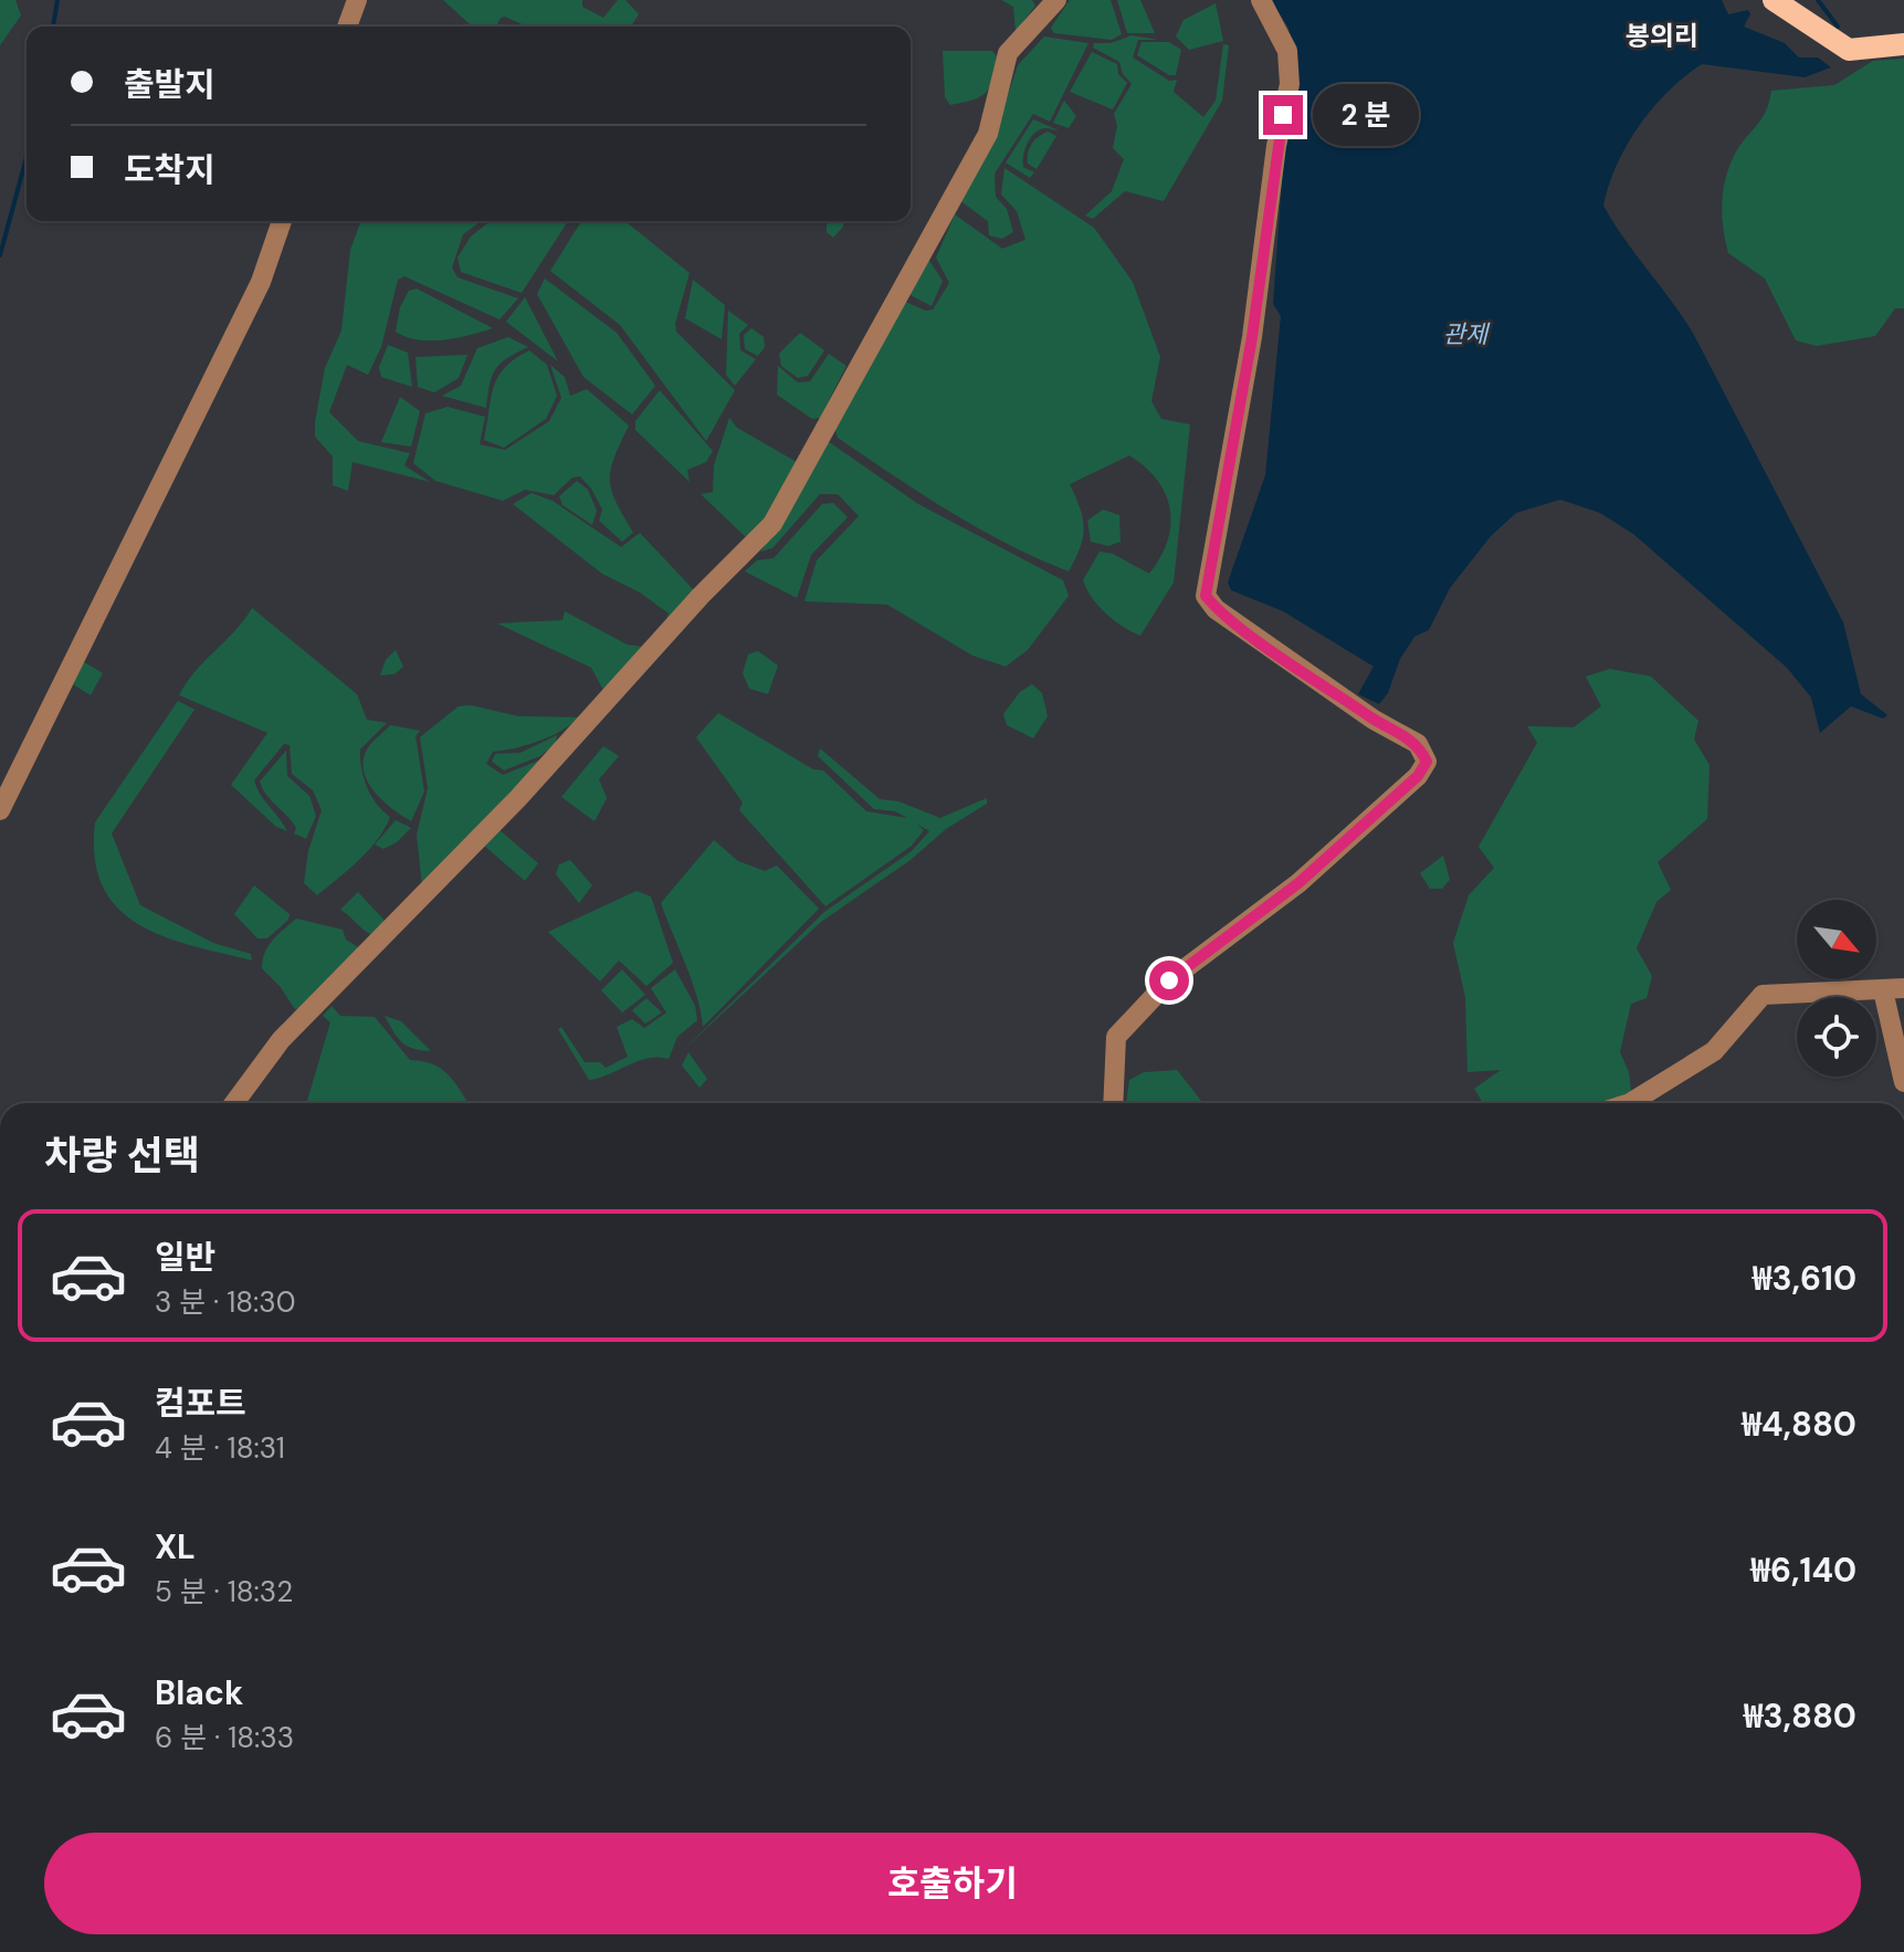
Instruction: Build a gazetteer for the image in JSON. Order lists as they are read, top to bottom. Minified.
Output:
{"districts":["봉의리"],"water":["관제"],"north":"bottom right","page":{"banner":["출발지","도착지"],"bubble":"2 분","heading":"차량 선택","list":[{"name":"일반","note":"3 분 · 18:30","value":"₩3,610"},{"name":"컴포트","note":"4 분 · 18:31","value":"₩4,880"},{"name":"XL","note":"5 분 · 18:32","value":"₩6,140"},{"name":"Black","note":"6 분 · 18:33","value":"₩3,880"}],"buttons":"호출하기"}}
